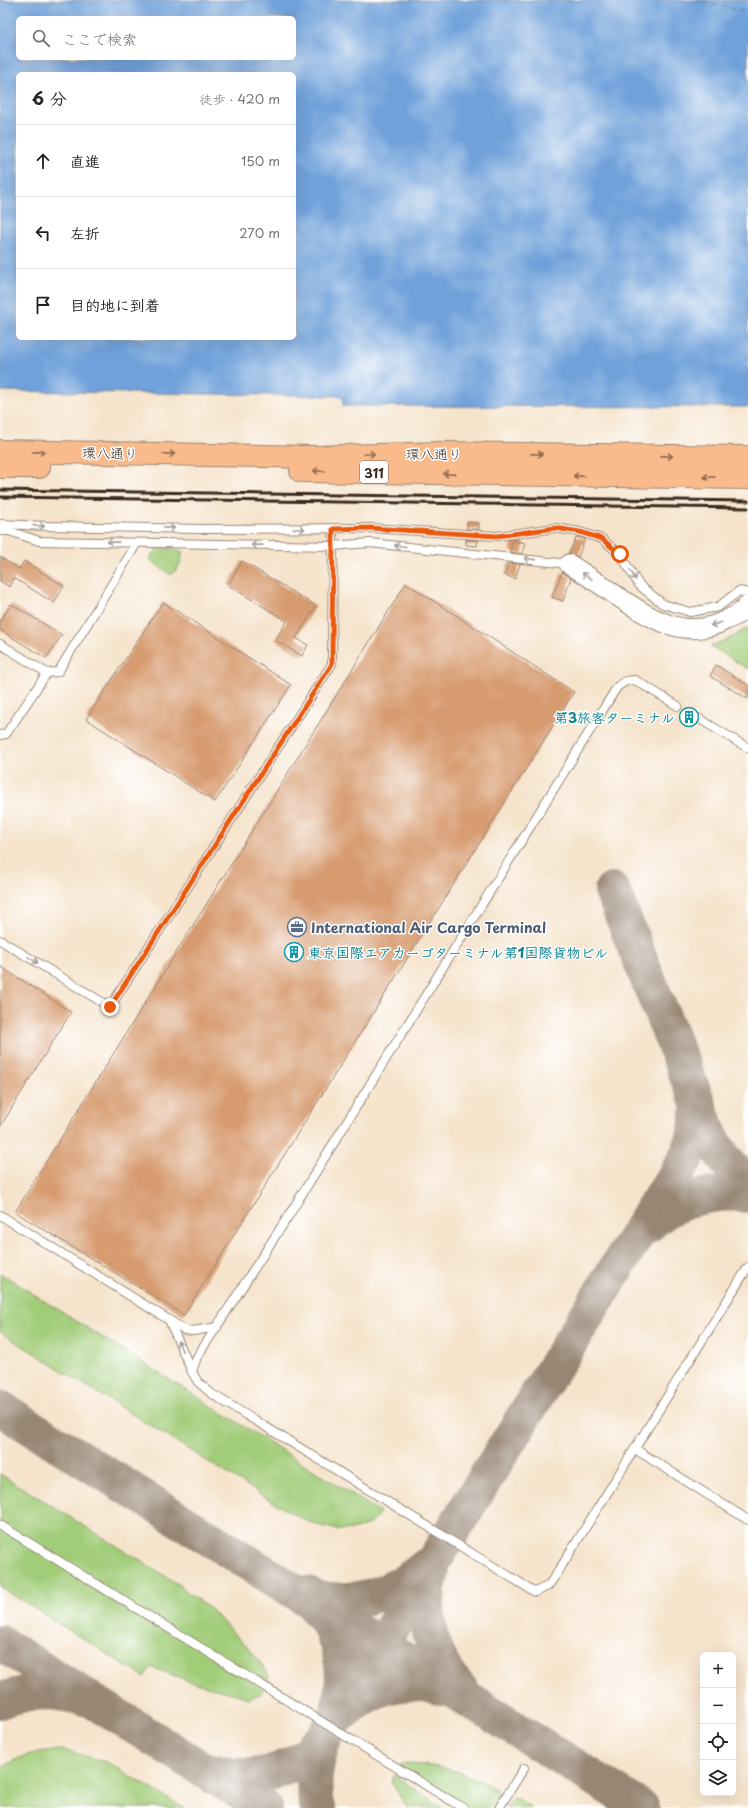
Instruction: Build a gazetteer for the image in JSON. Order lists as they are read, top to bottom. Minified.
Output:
{"streets":{"main road":["環八通り","311"]},"places":{"building":["第3旅客ターミナル","東京国際エアカーゴターミナル第1国際貨物ビル"],"office":["International Air Cargo Terminal"]},"page":{"search":"ここで検索","heading":["6 分","徒歩 · 420 m"],"list":[["直進","150 m"],["左折","270 m"],"目的地に到着"],"map_buttons":["+","−"]}}
